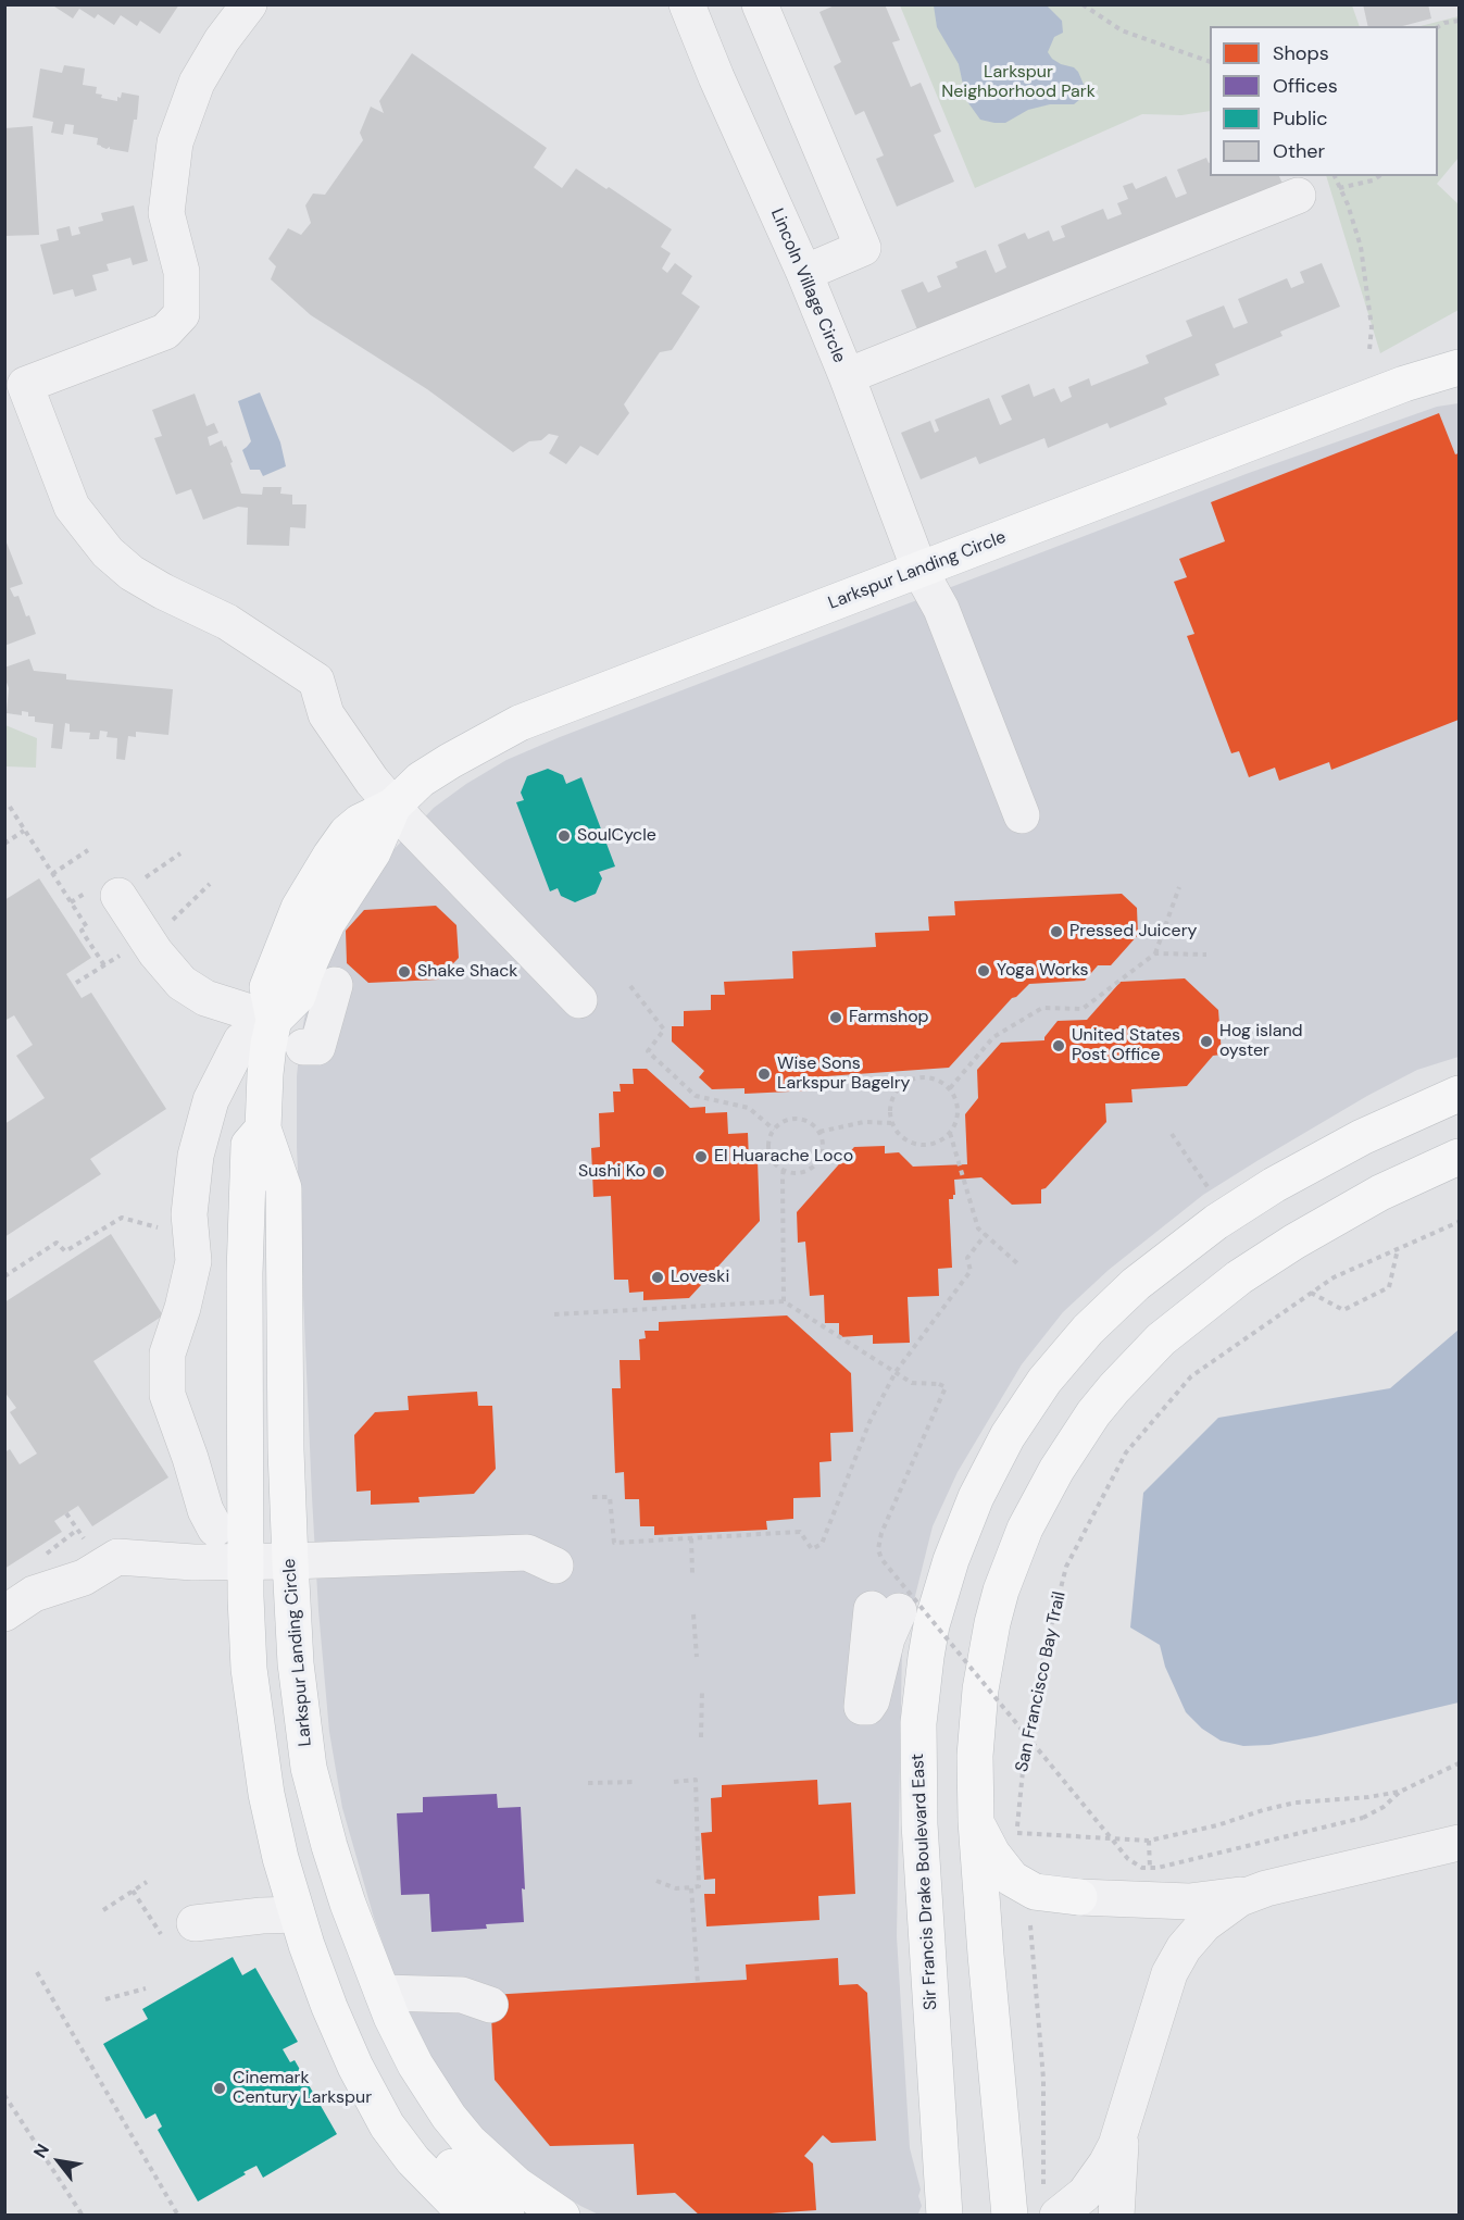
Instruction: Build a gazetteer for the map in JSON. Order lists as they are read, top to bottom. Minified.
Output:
{"streets":{"main road":["Larkspur Landing Circle","Sir Francis Drake Boulevard East"],"street":["Lincoln Village Circle"],"path":["San Francisco Bay Trail"]},"crossings":[["Lincoln Village Circle","Larkspur Landing Circle"]],"parks":["Larkspur Neighborhood Park"],"places":["SoulCycle","Pressed Juicery","Yoga Works","Shake Shack","Farmshop","Hog island oyster","United States Post Office","Wise Sons Larkspur Bagelry","El Huarache Loco","Sushi Ko","Loveski","Cinemark Century Larkspur"],"legend":["Shops","Offices","Public","Other"],"north":"top left"}
